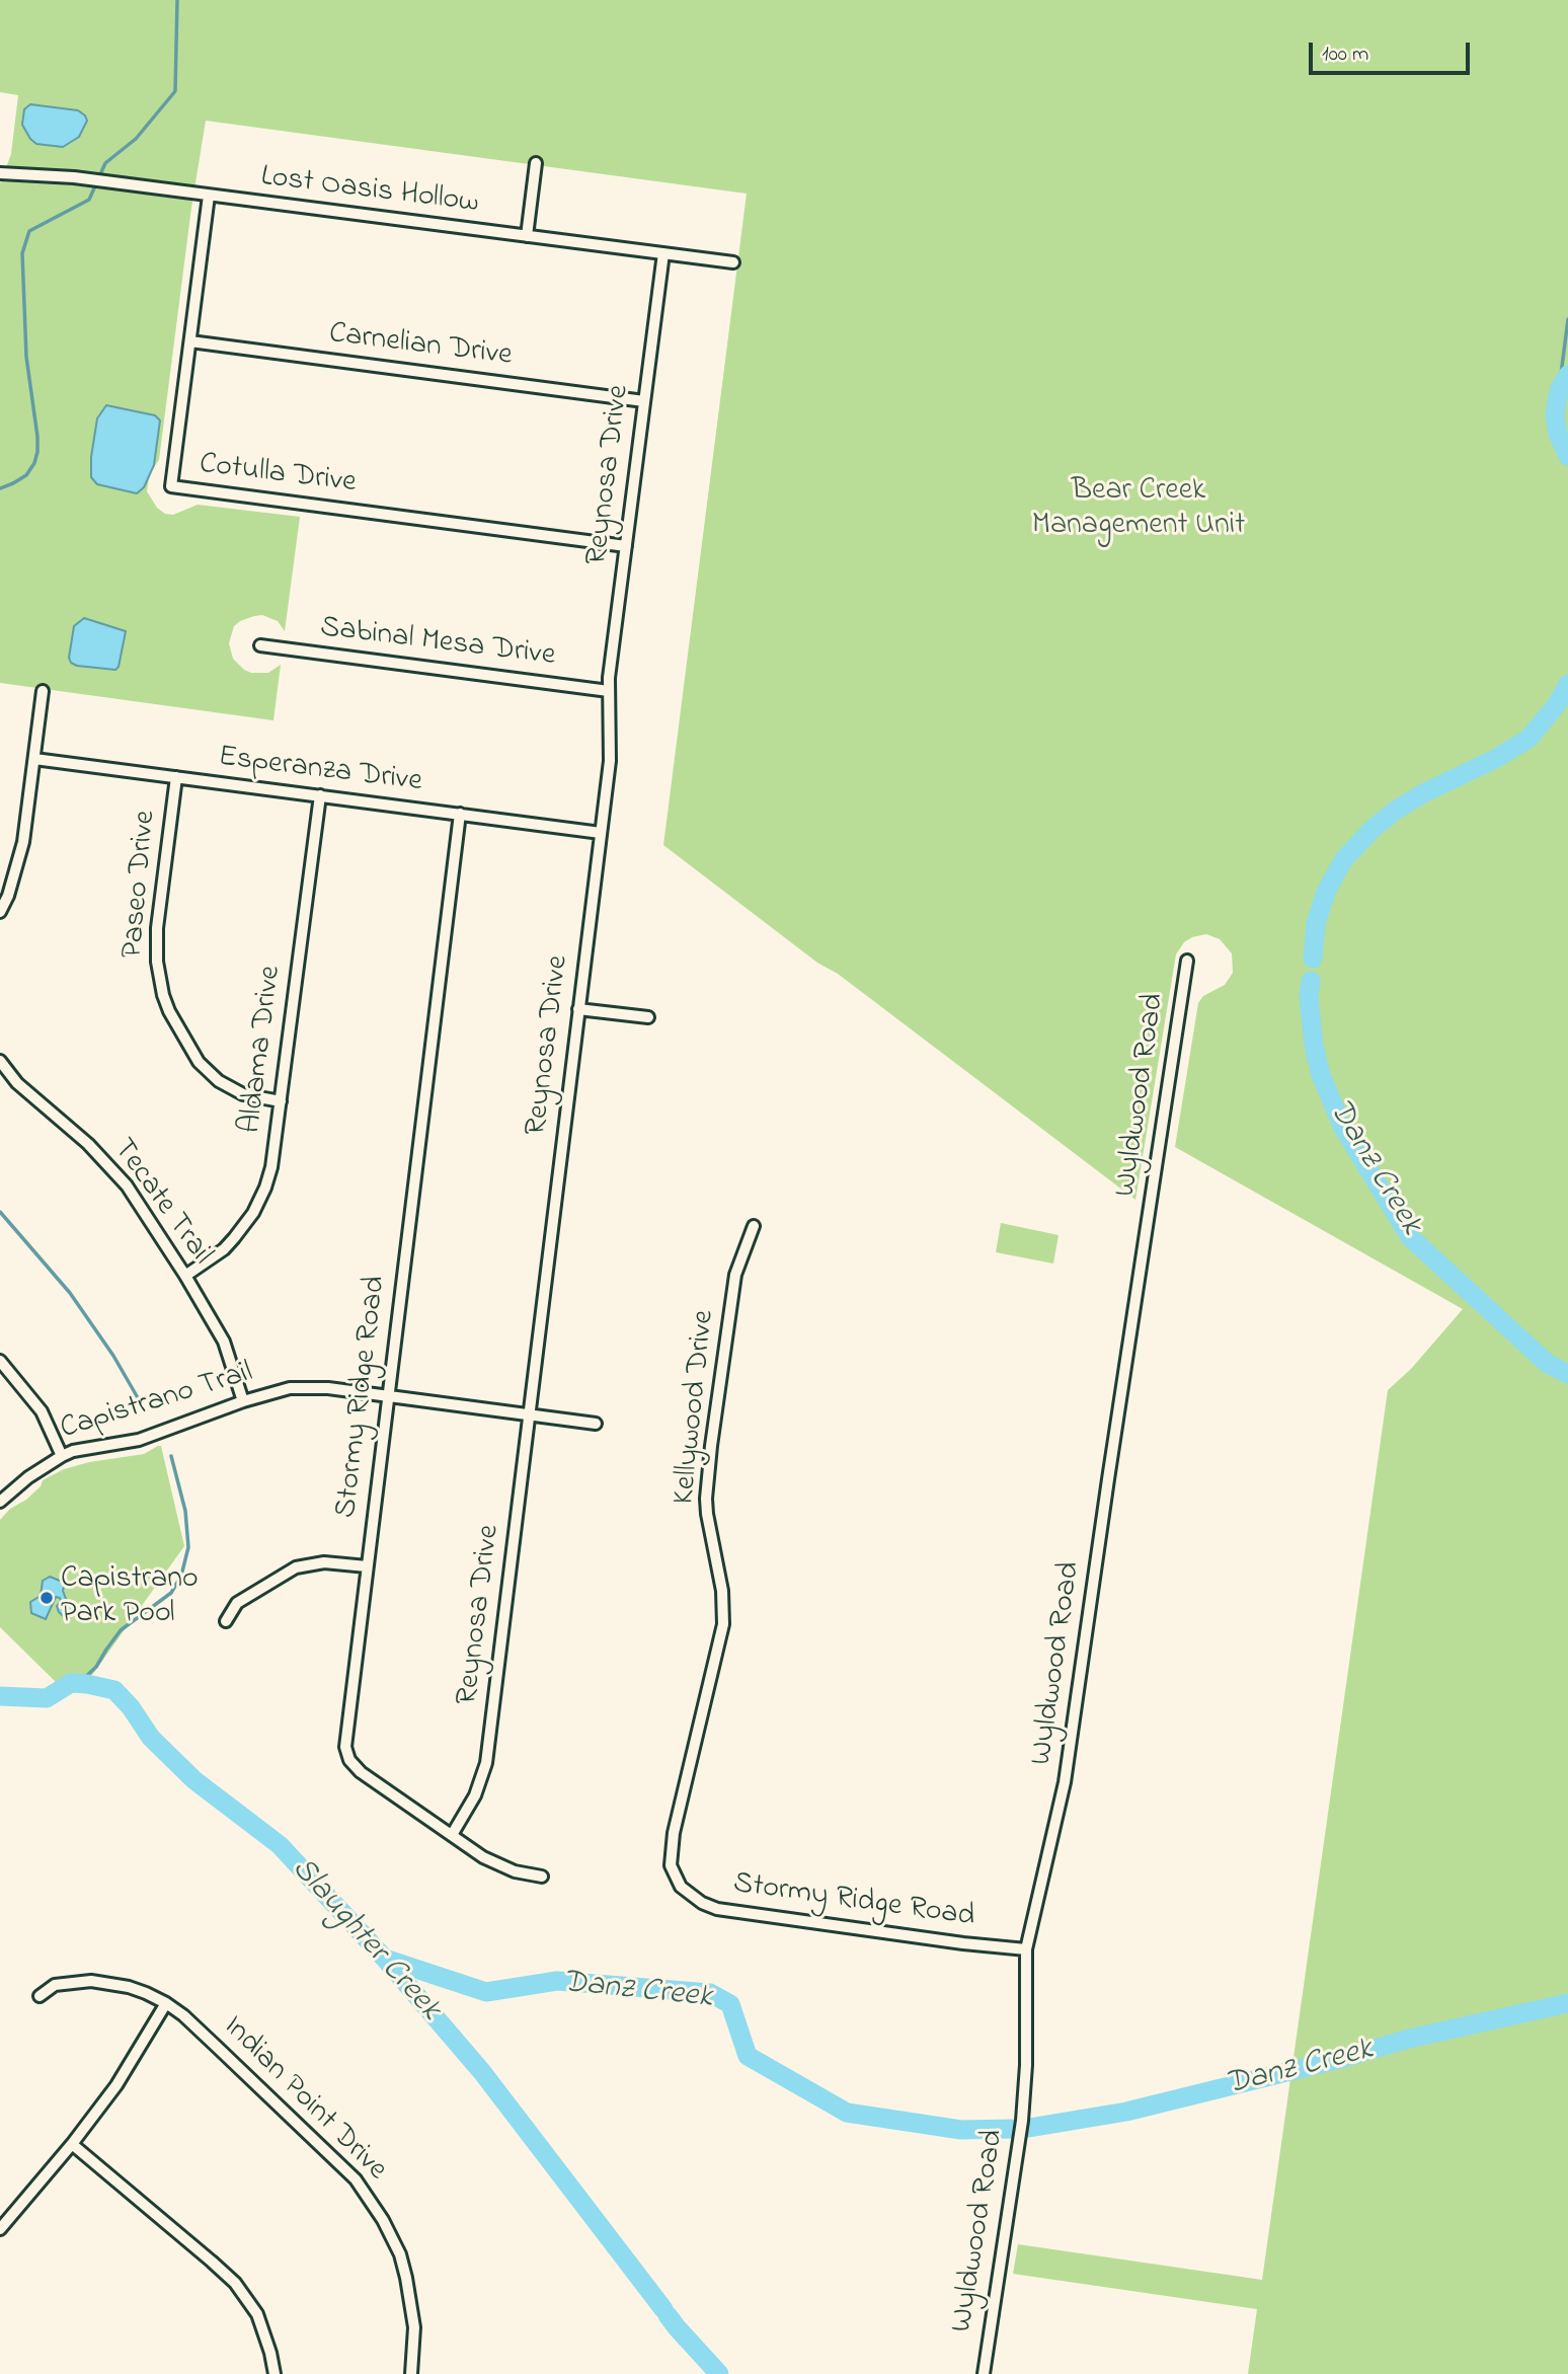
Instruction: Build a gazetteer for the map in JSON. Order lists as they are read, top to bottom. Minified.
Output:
{"streets":{"street":["Lost Oasis Hollow","Carnelian Drive","Cotulla Drive","Reynosa Drive","Sabinal Mesa Drive","Esperanza Drive","Paseo Drive","Aldama Drive","Wyldwood Road","Tecate Trail","Stormy Ridge Road","Capistrano Trail","Kellywood Drive","Indian Point Drive"]},"crossings":[["Lost Oasis Hollow","Cotulla Drive"],["Lost Oasis Hollow","Reynosa Drive"],["Carnelian Drive","Cotulla Drive"],["Carnelian Drive","Reynosa Drive"],["Cotulla Drive","Reynosa Drive"],["Reynosa Drive","Sabinal Mesa Drive"],["Reynosa Drive","Esperanza Drive"],["Reynosa Drive","Stormy Ridge Road"],["Reynosa Drive","Capistrano Trail"],["Esperanza Drive","Paseo Drive"],["Esperanza Drive","Aldama Drive"],["Esperanza Drive","Stormy Ridge Road"],["Paseo Drive","Aldama Drive"],["Aldama Drive","Tecate Trail"],["Wyldwood Road","Stormy Ridge Road"],["Tecate Trail","Capistrano Trail"],["Stormy Ridge Road","Capistrano Trail"],["Stormy Ridge Road","Kellywood Drive"]],"water":["Danz Creek","Slaughter Creek"],"parks":["Bear Creek Management Unit"],"places":["Capistrano Park Pool"],"scale_bar":"100 m"}
